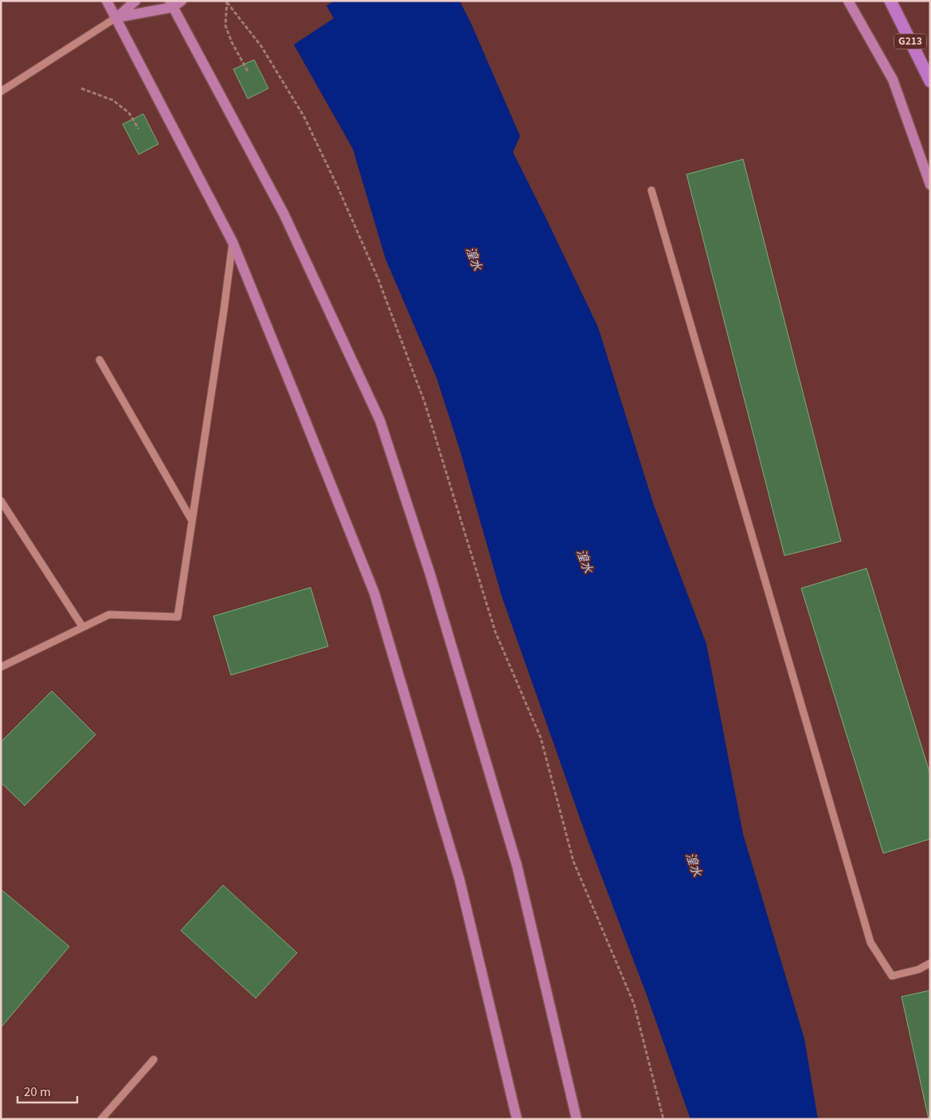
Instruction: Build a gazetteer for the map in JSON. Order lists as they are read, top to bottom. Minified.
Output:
{"streets":{"highway":["G213"]},"water":["湟水"],"scale_bar":"20 m"}
